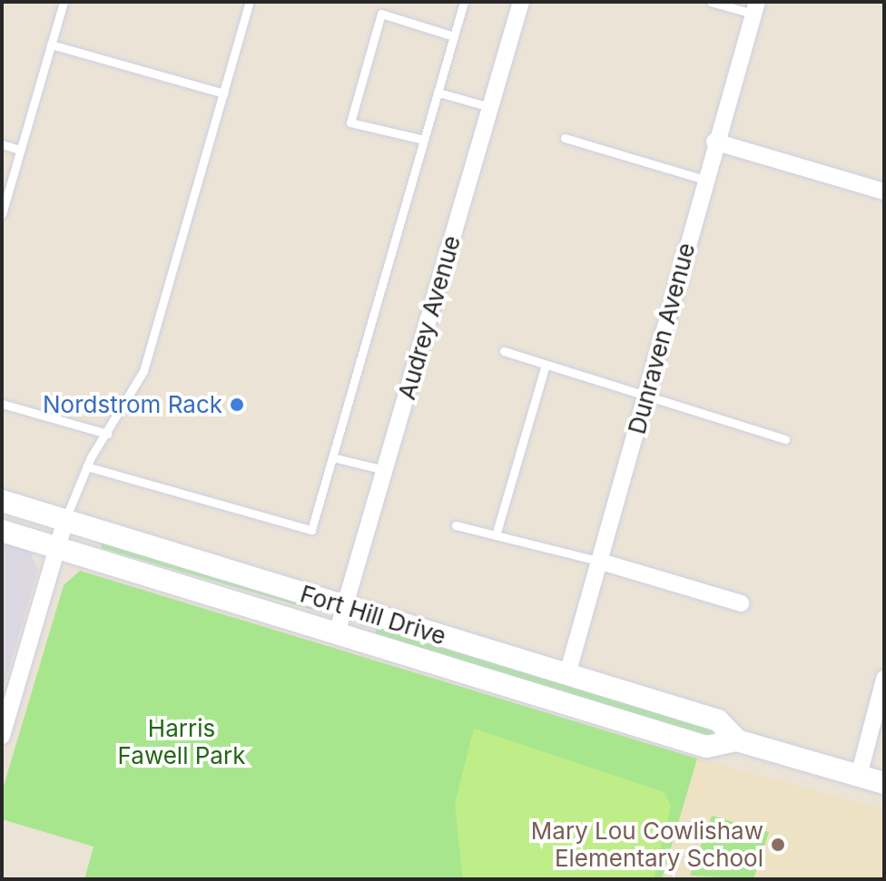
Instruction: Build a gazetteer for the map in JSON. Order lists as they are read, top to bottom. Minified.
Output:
{"streets":{"street":["Audrey Avenue","Dunraven Avenue","Fort Hill Drive"]},"crossings":[["Audrey Avenue","Fort Hill Drive"],["Dunraven Avenue","Fort Hill Drive"]],"parks":["Harris Fawell Park"],"places":["Nordstrom Rack","Mary Lou Cowlishaw Elementary School"]}
